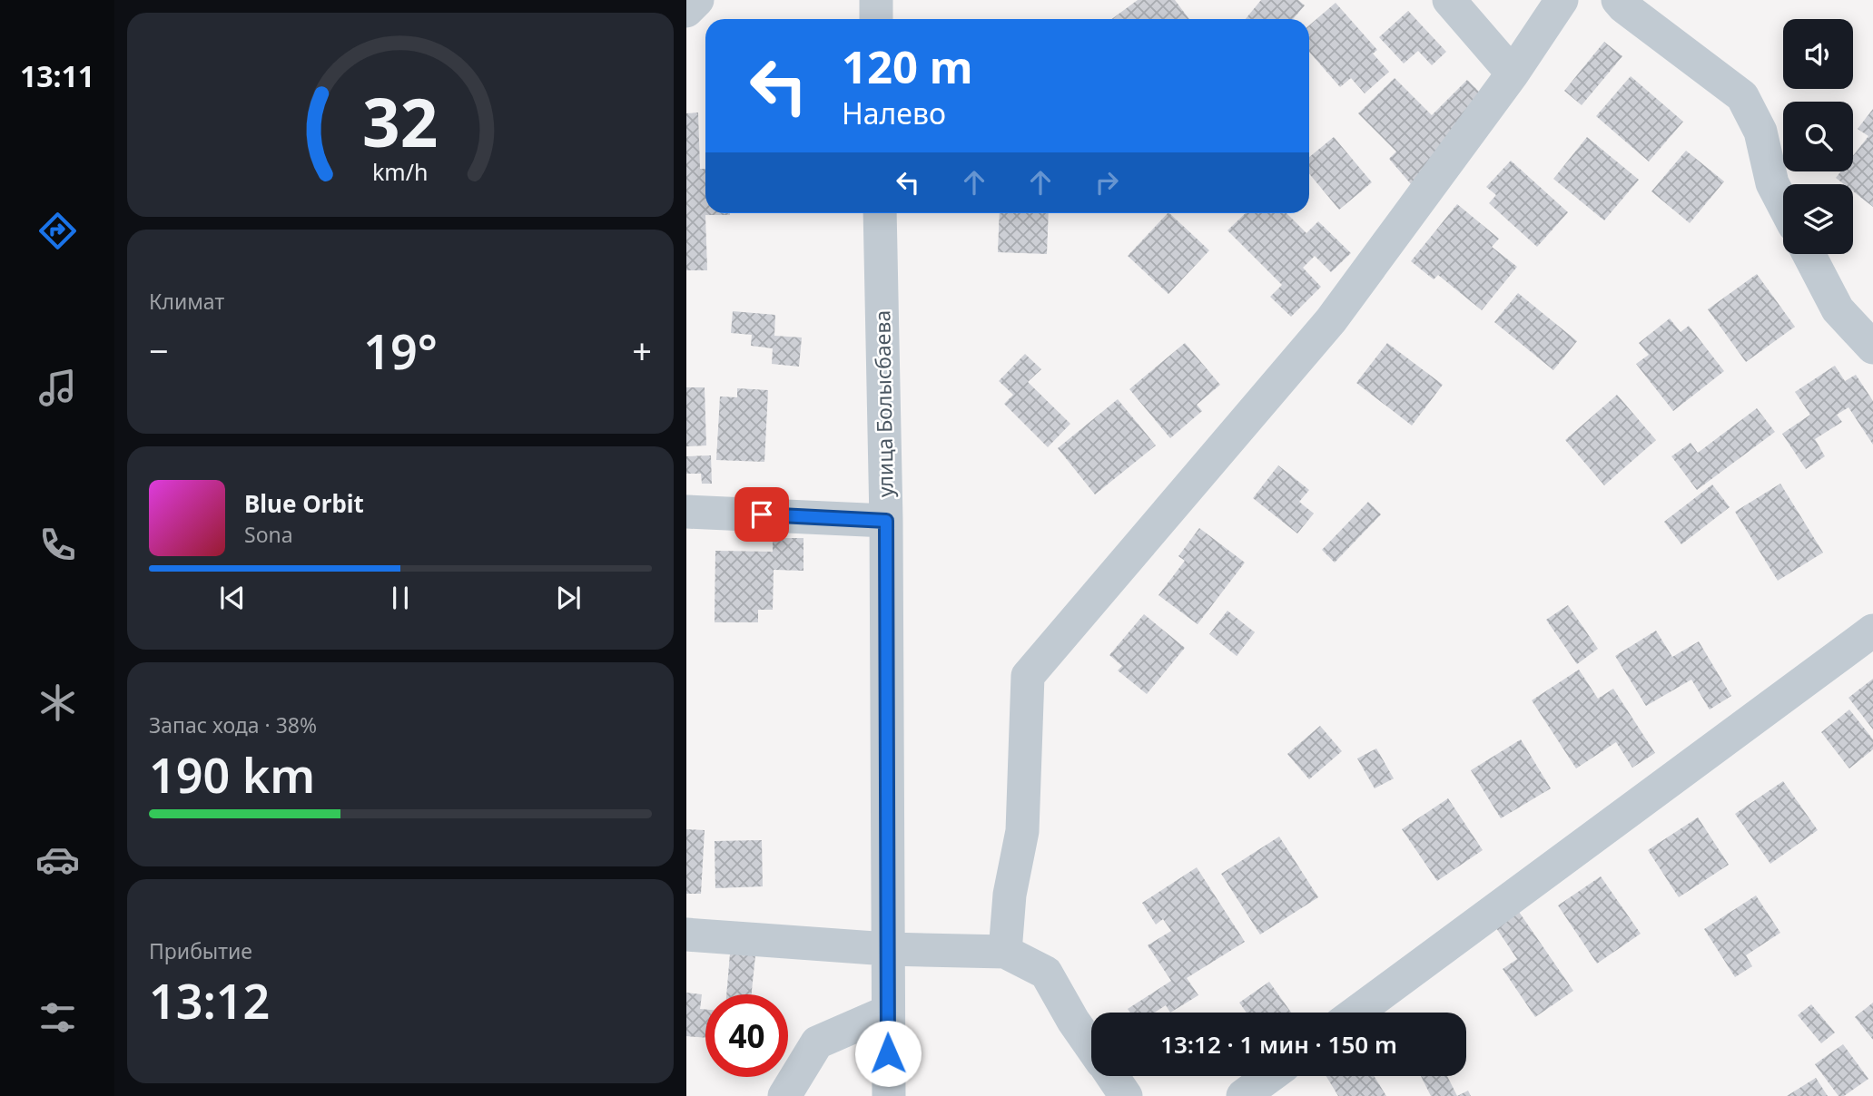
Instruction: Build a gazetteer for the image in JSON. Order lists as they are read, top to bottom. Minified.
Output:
{"streets":{"street":["улица Болысбаева"]},"page":{"tabs":"13:11","turn":["120 m","Налево"],"tile":["Климат",["Запас хода · 38%","190 km"],["Прибытие","13:12"]],"heat":["−","19°","+"],"song":["Blue Orbit","Sona"],"limit":"40","trip":"13:12 · 1 мин · 150 m","gauge":["32","km/h"]}}
